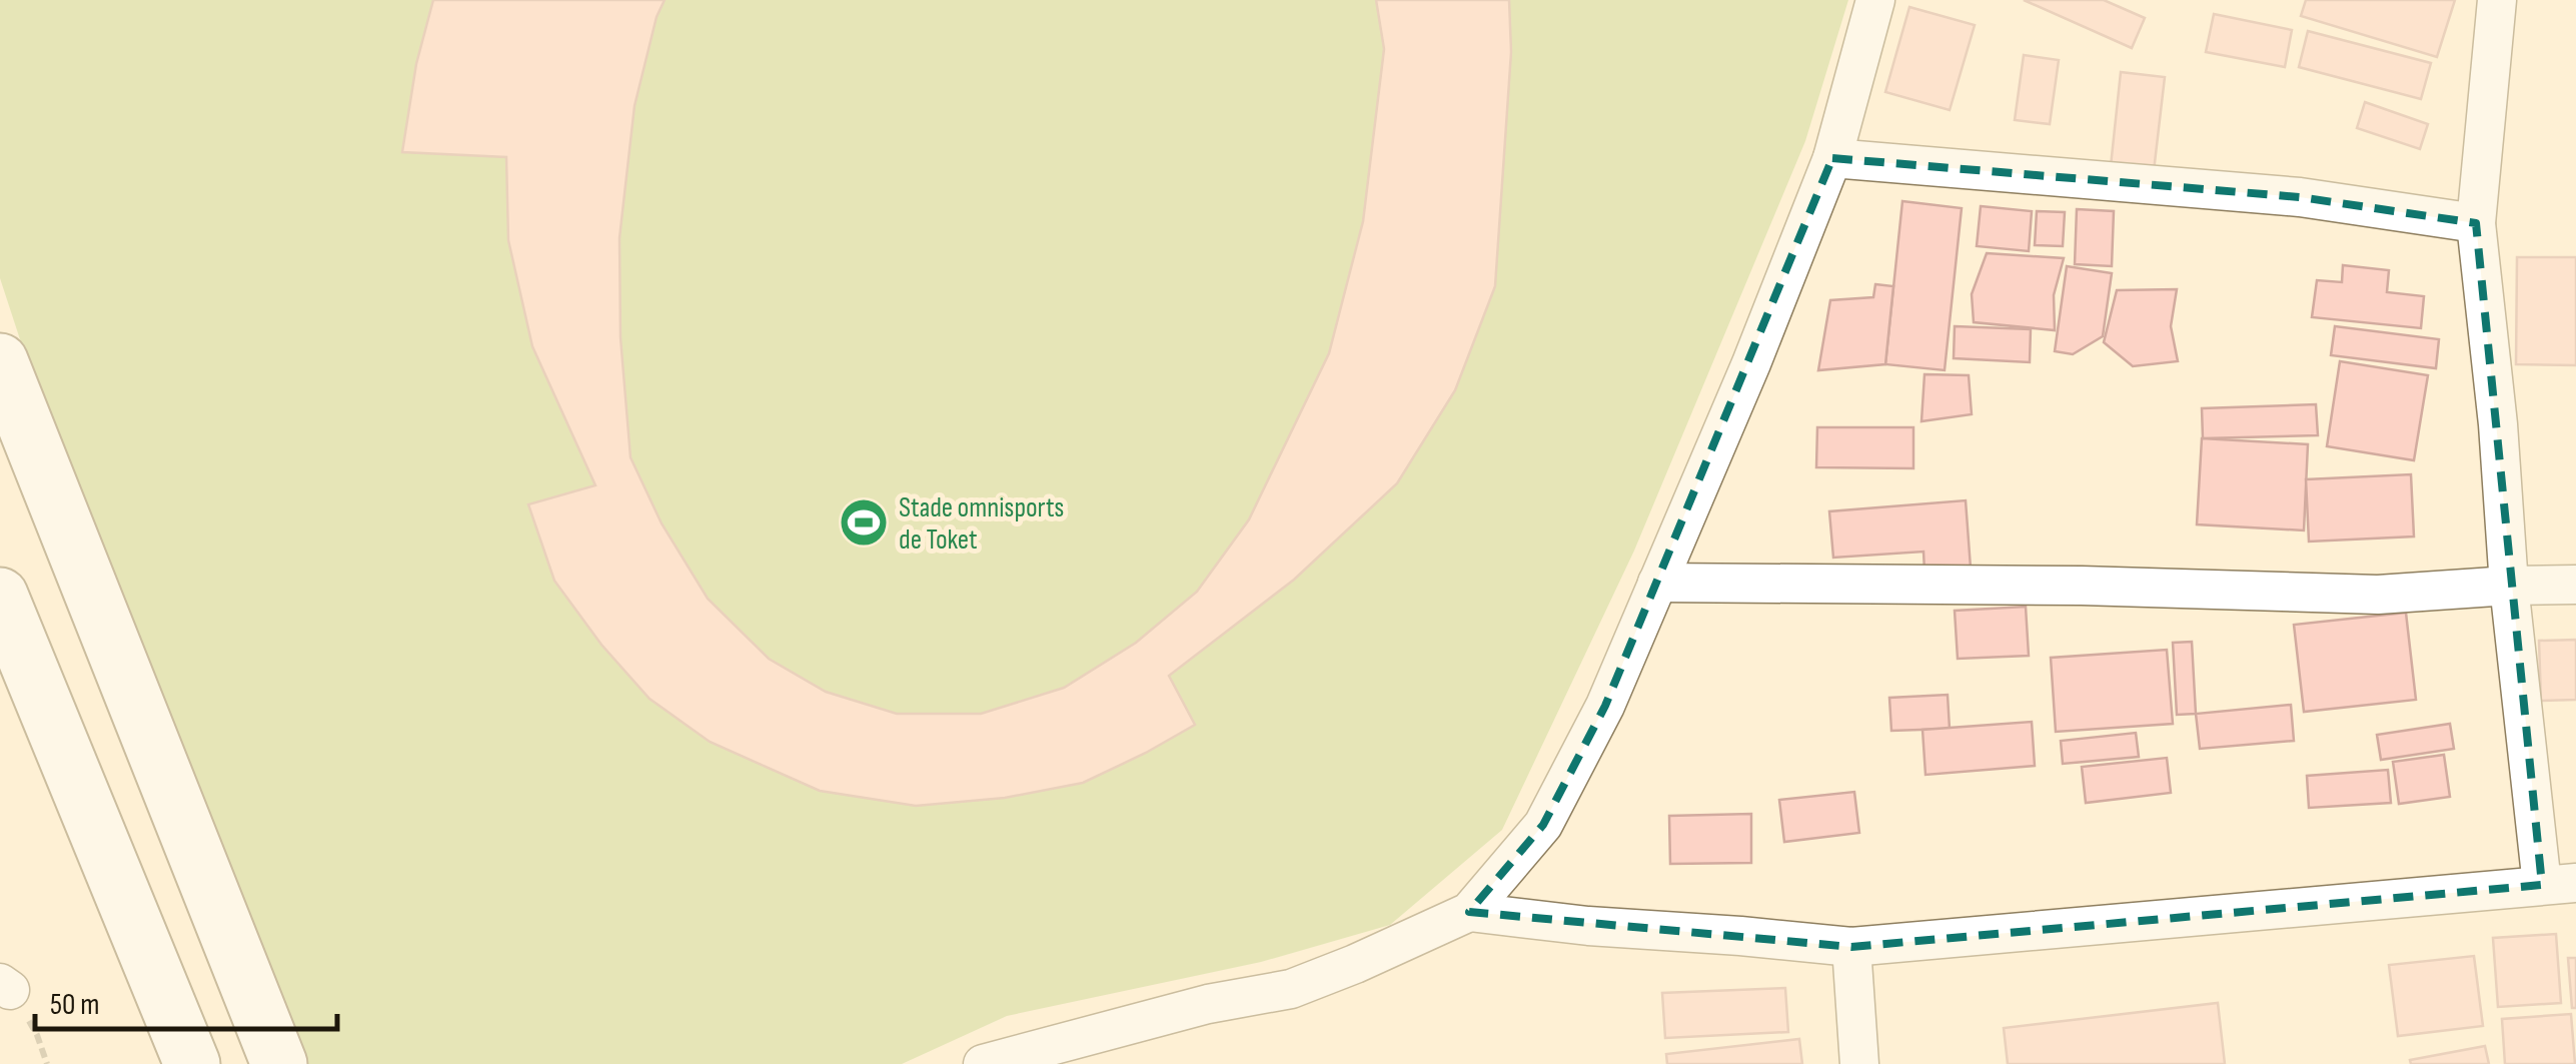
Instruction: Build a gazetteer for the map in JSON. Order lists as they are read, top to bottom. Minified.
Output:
{"places":{"sports":["Stade omnisports de Toket"]},"scale_bar":"50 m"}
